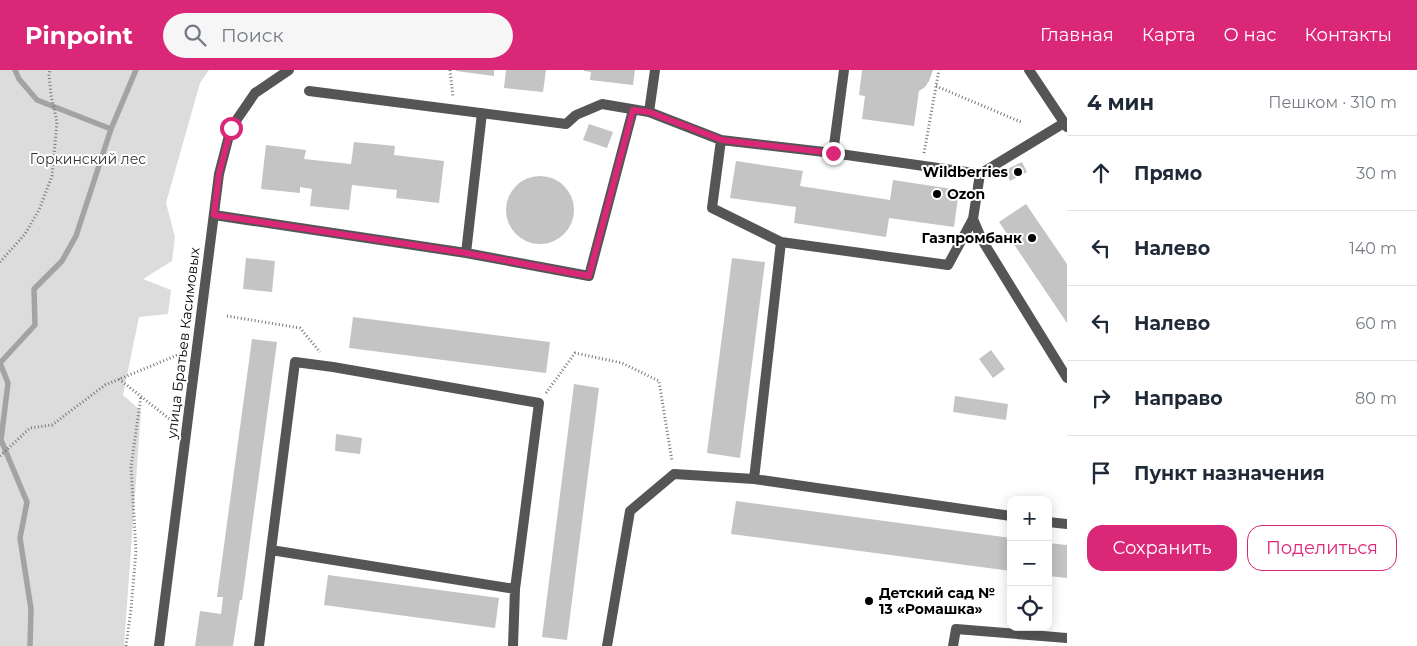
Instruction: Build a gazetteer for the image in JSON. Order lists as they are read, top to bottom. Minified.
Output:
{"streets":{"street":["улица Братьев Касимовых"]},"parks":["Горкинский лес"],"places":["Wildberries","Ozon","Газпромбанк","Детский сад № 13 «Ромашка»"],"page":{"header":"Pinpoint","search":"Поиск","nav":["Главная","Карта","О нас","Контакты"],"heading":["4 мин","Пешком · 310 m"],"list":[["Прямо","30 m"],["Налево","140 m"],["Налево","60 m"],["Направо","80 m"],"Пункт назначения"],"map_buttons":["+","−"],"buttons":["Сохранить","Поделиться"]}}
